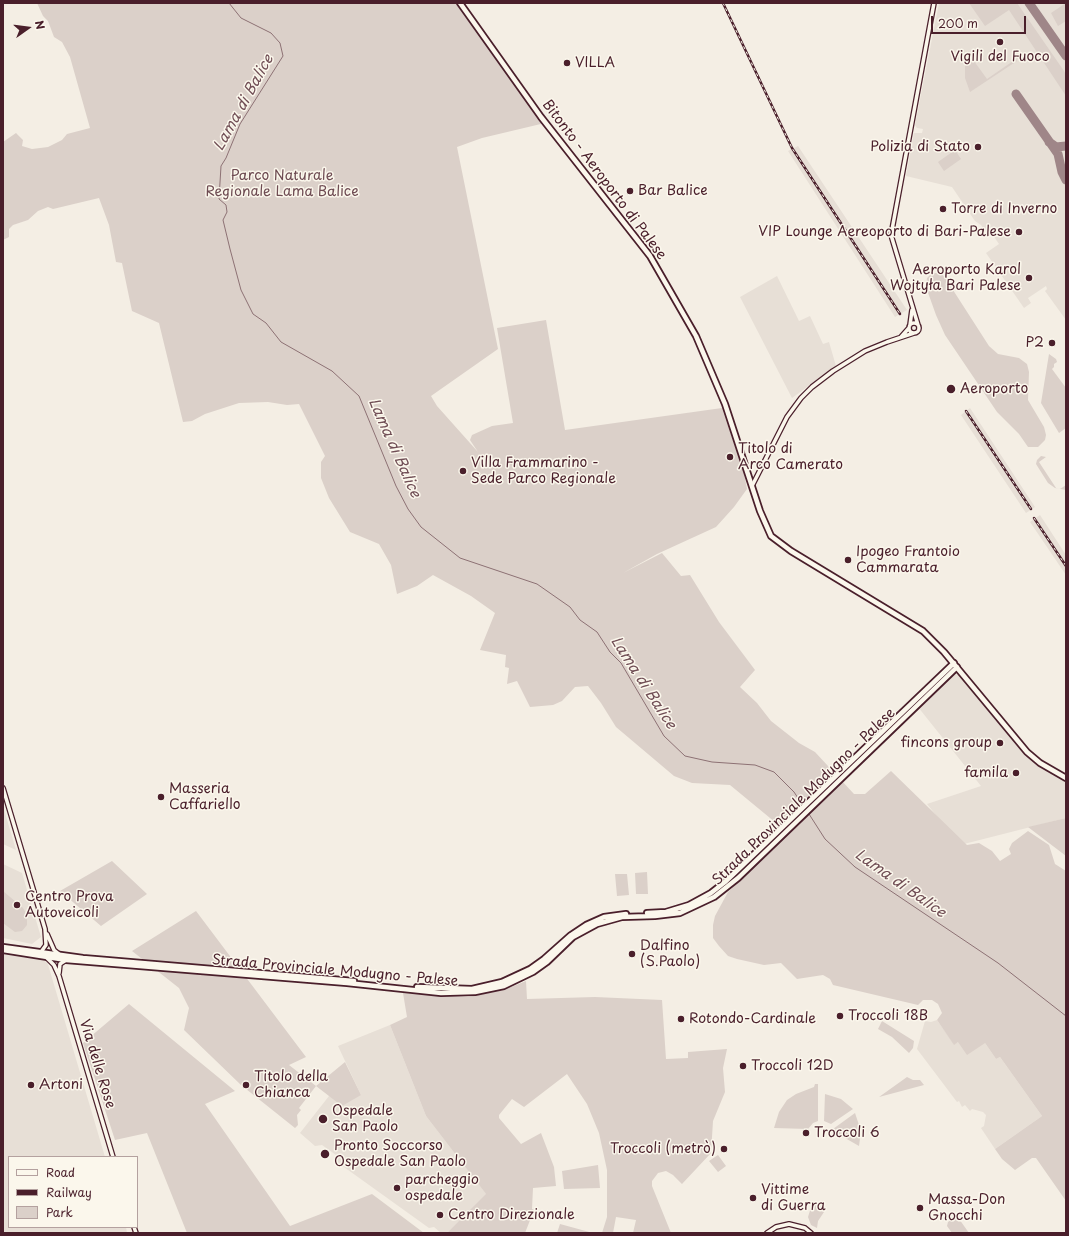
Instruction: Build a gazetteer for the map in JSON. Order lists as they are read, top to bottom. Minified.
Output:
{"streets":{"main road":["Bitonto - Aeroporto di Palese","Strada Provinciale Modugno - Palese"],"street":["Via delle Rose"]},"crossings":[["Bitonto - Aeroporto di Palese","Strada Provinciale Modugno - Palese"],["Strada Provinciale Modugno - Palese","Via delle Rose"]],"water":["Lama di Balice"],"parks":["Parco Naturale Regionale Lama Balice"],"places":["Vigili del Fuoco","VILLA","Polizia di Stato","Bar Balice","Torre di Inverno","VIP Lounge Aereoporto di Bari-Palese","Aeroporto Karol Wojtyła Bari Palese","P2","Aeroporto","Titolo di Arco Camerato","Villa Frammarino - Sede Parco Regionale","Ipogeo Frantoio Cammarata","fincons group","famila","Masseria Caffariello","Centro Prova Autoveicoli","Dalfino (S.Paolo)","Troccoli 18B","Rotondo-Cardinale","Troccoli 12D","Artoni","Titolo della Chianca","Ospedale San Paolo","Troccoli 6","Troccoli (metrò)","Pronto Soccorso Ospedale San Paolo","parcheggio ospedale","Vittime di Guerra","Massa-Don Gnocchi","Centro Direzionale"],"legend":["Road","Railway","Park"],"scale_bar":"200 m","north":"right"}
